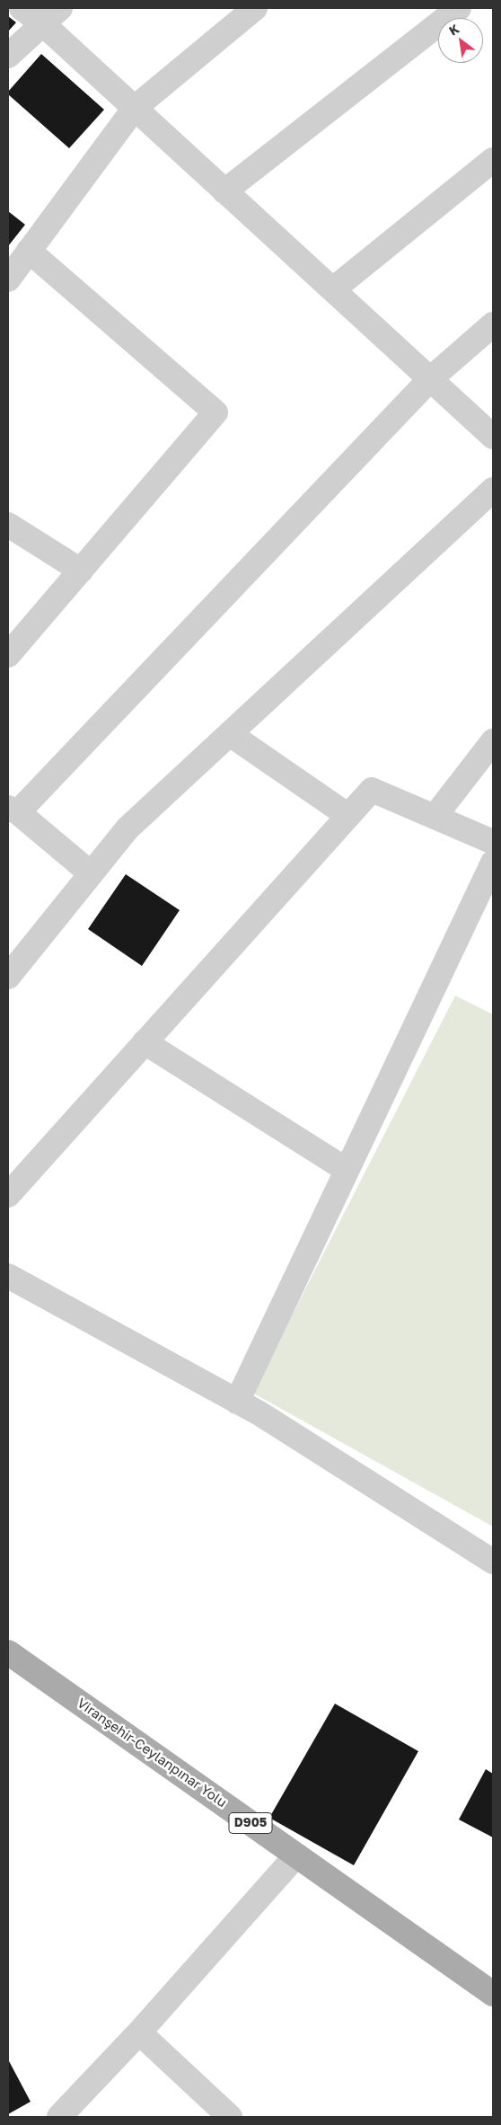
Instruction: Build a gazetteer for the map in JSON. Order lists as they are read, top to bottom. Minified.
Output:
{"streets":{"main road":["Viranşehir-Ceylanpınar Yolu","D905"]},"north":"top left"}
